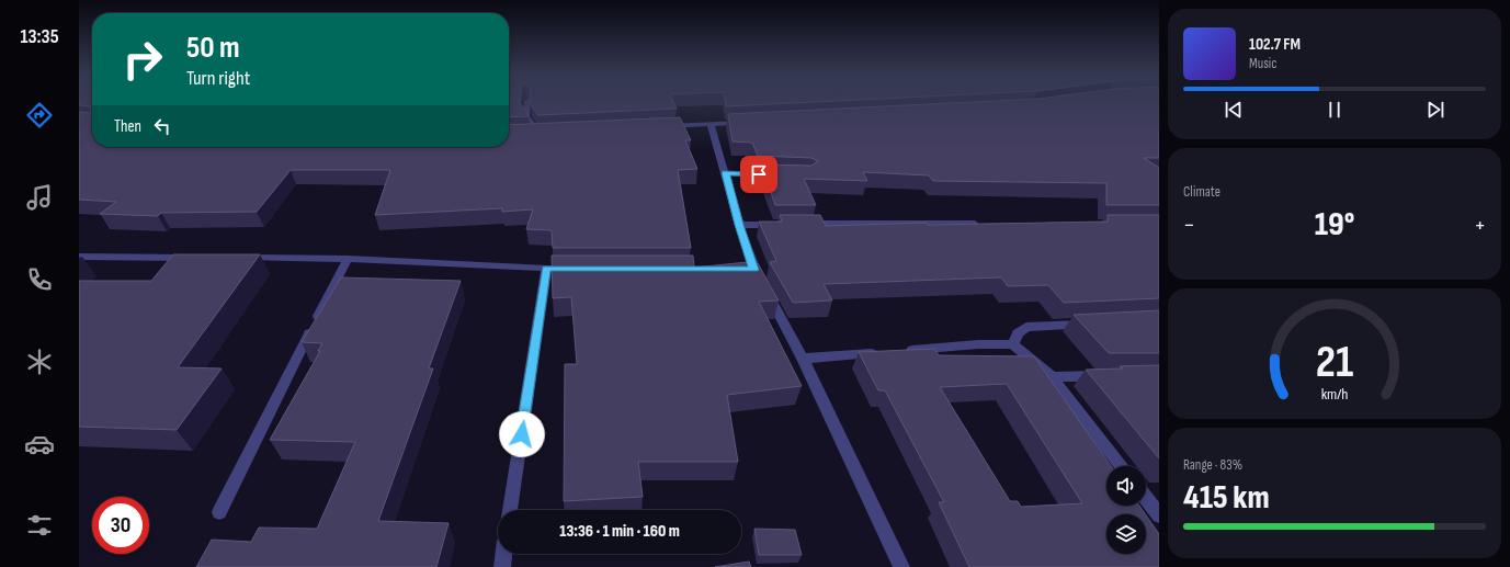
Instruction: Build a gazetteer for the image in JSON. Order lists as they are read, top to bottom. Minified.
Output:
{"page":{"tabs":"13:35","turn":["50 m","Turn right"],"song":["102.7 FM","Music"],"then":"Then","tile":["Climate",["Range · 83%","415 km"]],"heat":["−","19°","+"],"limit":"30","trip":"13:36 · 1 min · 160 m","gauge":["21","km/h"]}}
